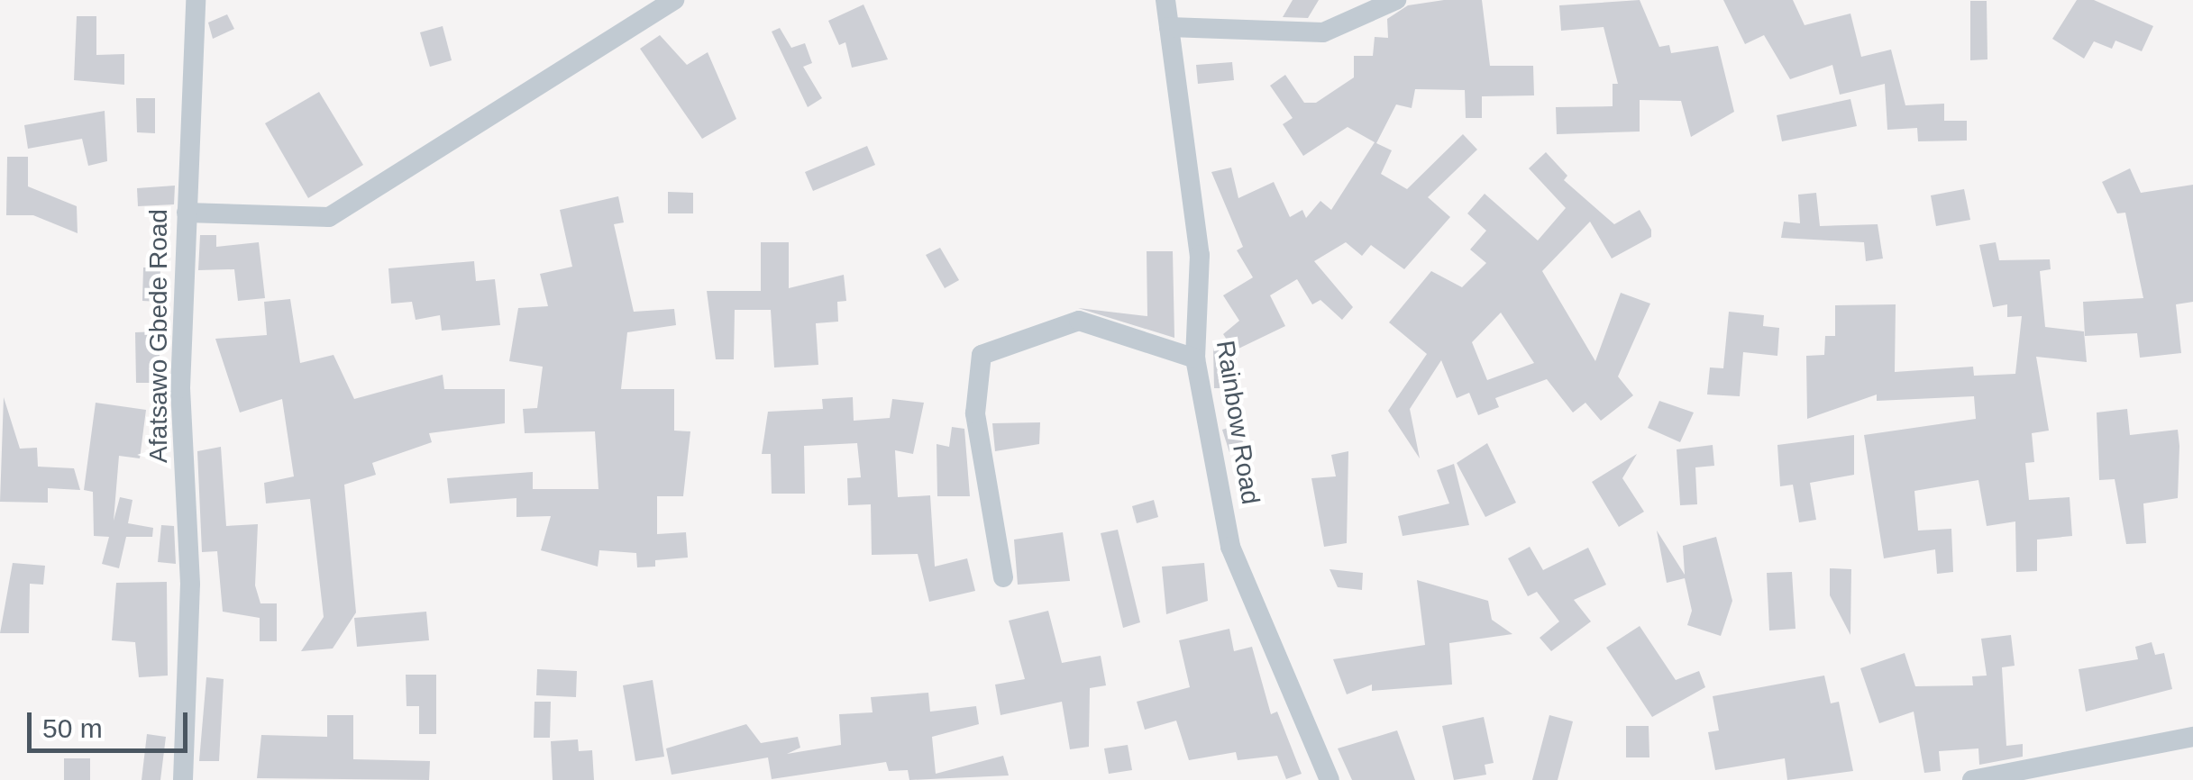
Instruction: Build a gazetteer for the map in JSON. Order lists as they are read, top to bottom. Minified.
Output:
{"streets":{"street":["Afatsawo Gbede Road","Rainbow Road"]},"scale_bar":"50 m"}
